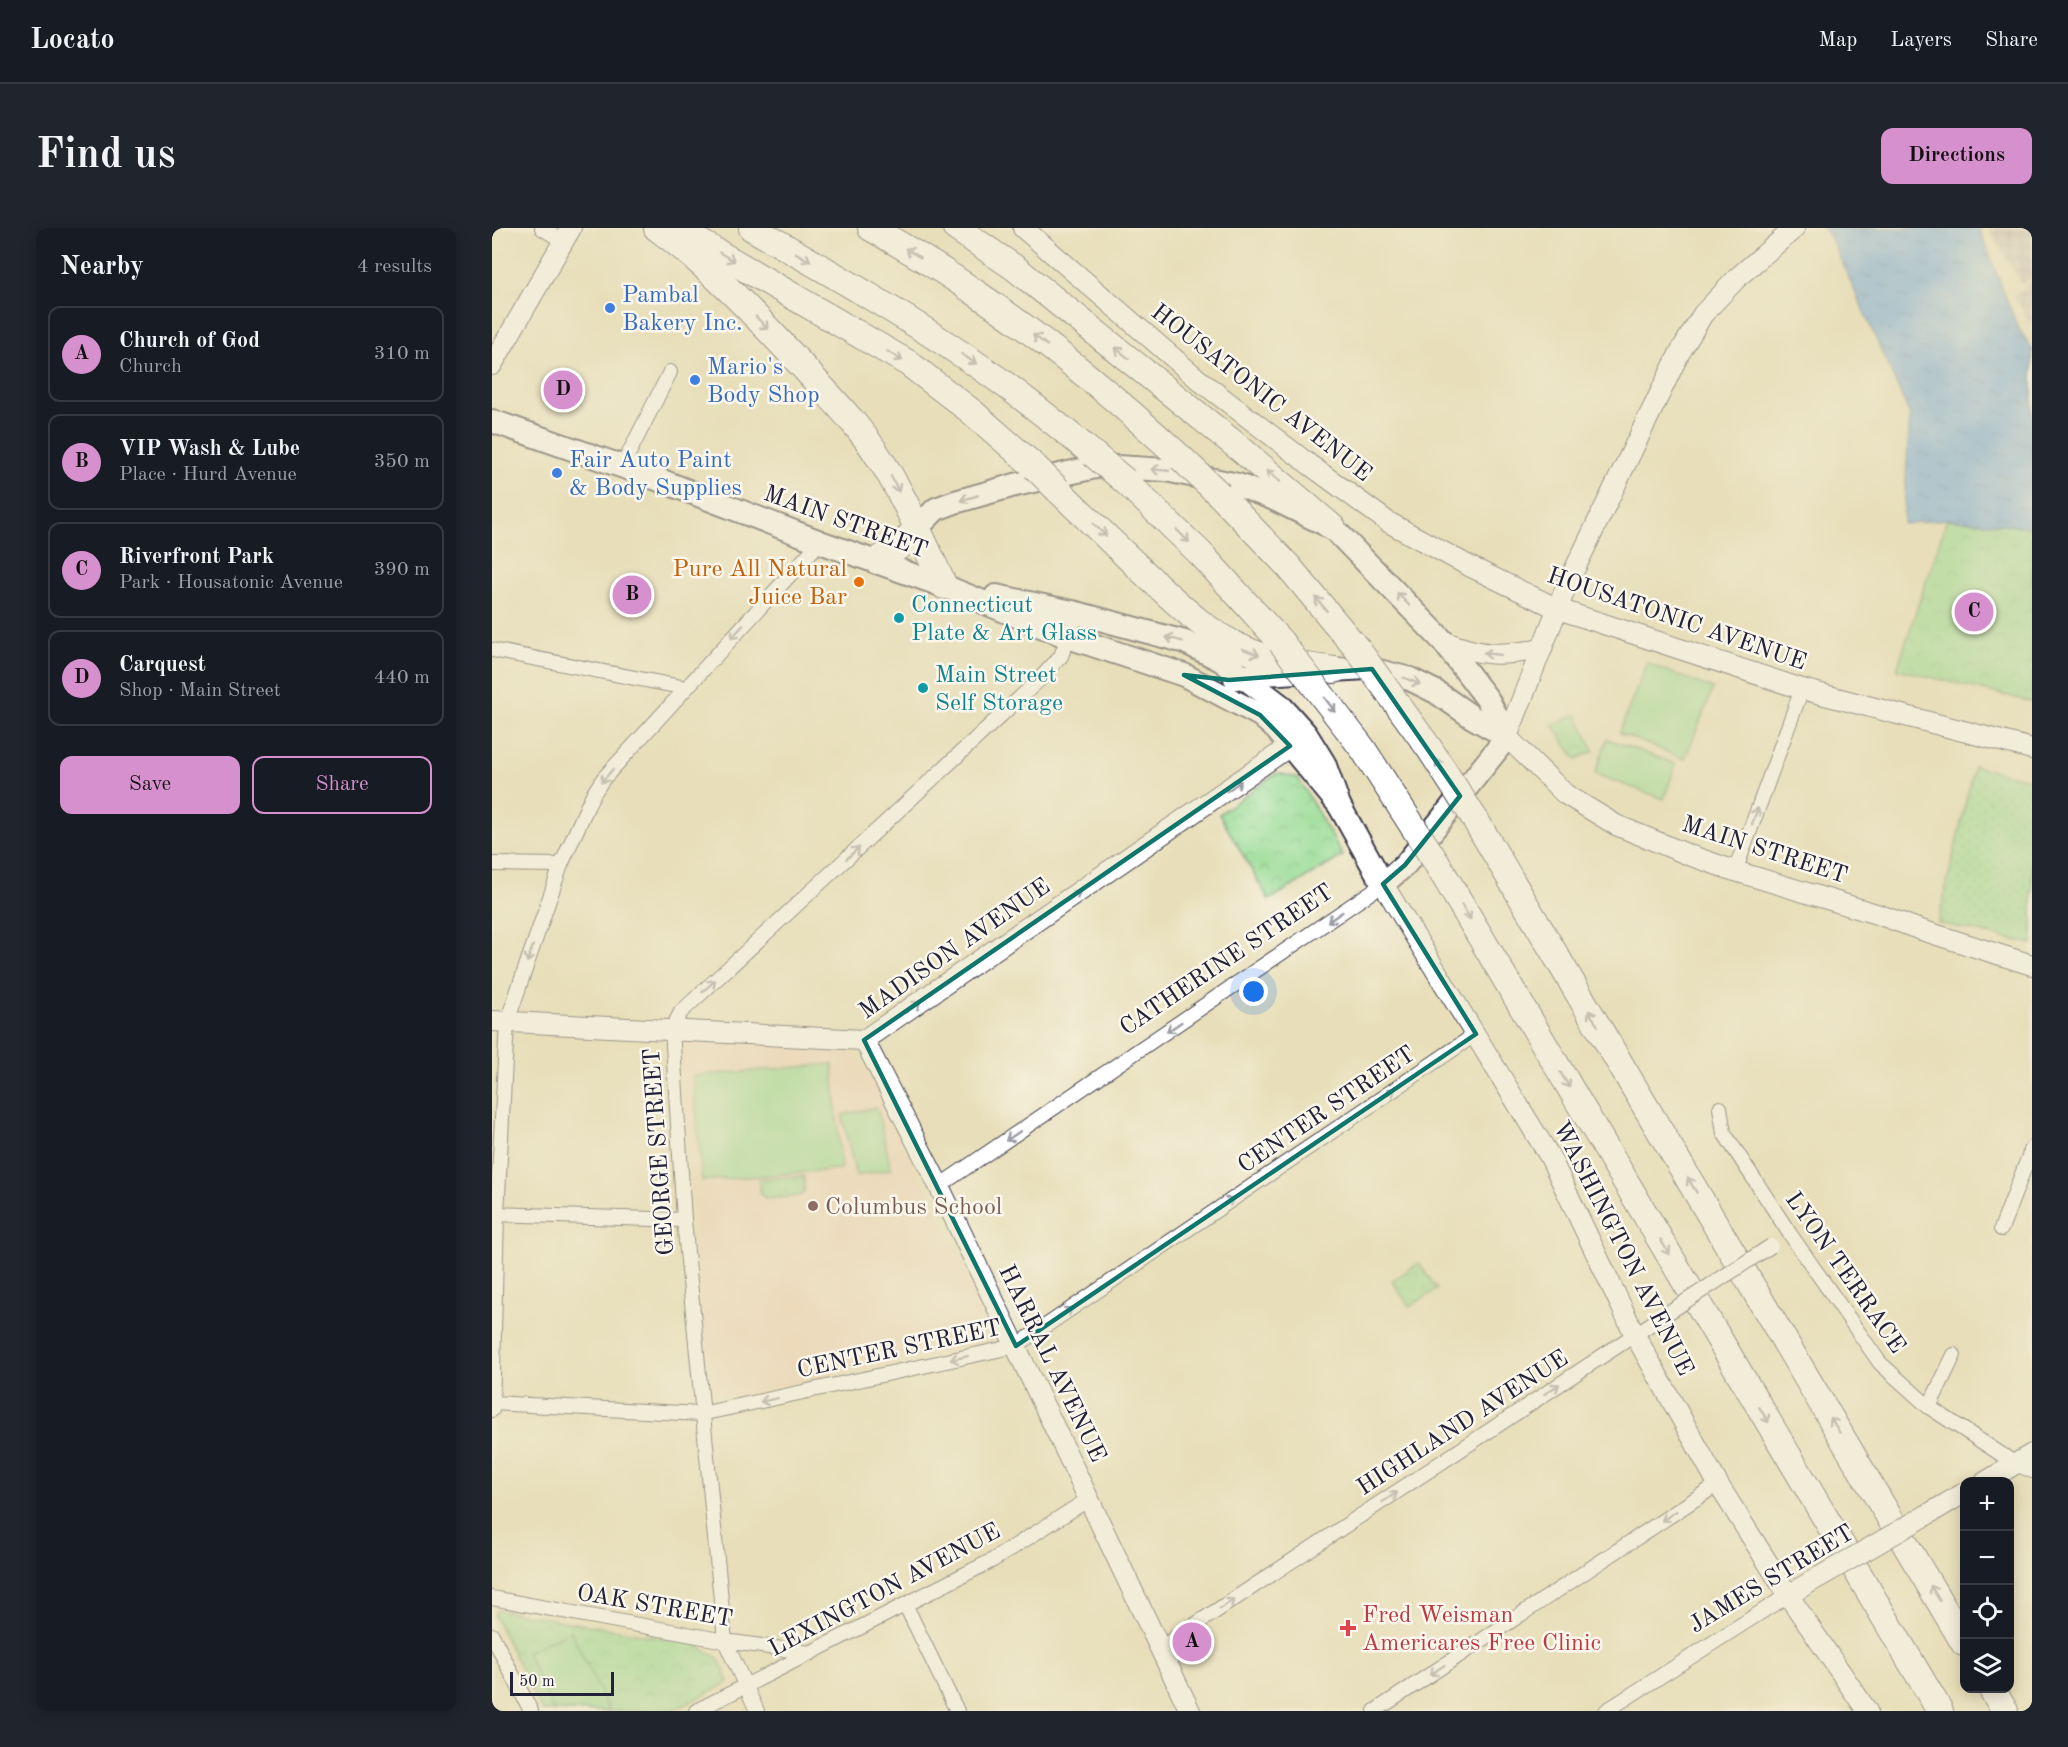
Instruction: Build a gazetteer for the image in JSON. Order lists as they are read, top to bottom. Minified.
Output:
{"streets":{"main road":["HOUSATONIC AVENUE","MAIN STREET","MADISON AVENUE","CATHERINE STREET","WASHINGTON AVENUE","HARRAL AVENUE","JAMES STREET"],"street":["CENTER STREET","GEORGE STREET","LYON TERRACE","HIGHLAND AVENUE","LEXINGTON AVENUE","OAK STREET"]},"crossings":[["MAIN STREET","MADISON AVENUE"],["MAIN STREET","CATHERINE STREET"],["MAIN STREET","GEORGE STREET"],["MAIN STREET","WASHINGTON AVENUE"],["MADISON AVENUE","GEORGE STREET"],["MADISON AVENUE","WASHINGTON AVENUE"],["MADISON AVENUE","HARRAL AVENUE"],["CATHERINE STREET","WASHINGTON AVENUE"],["CATHERINE STREET","HARRAL AVENUE"],["CENTER STREET","GEORGE STREET"],["CENTER STREET","WASHINGTON AVENUE"],["CENTER STREET","HARRAL AVENUE"],["GEORGE STREET","LEXINGTON AVENUE"],["GEORGE STREET","OAK STREET"],["WASHINGTON AVENUE","HIGHLAND AVENUE"],["WASHINGTON AVENUE","JAMES STREET"],["LYON TERRACE","HIGHLAND AVENUE"],["HARRAL AVENUE","HIGHLAND AVENUE"],["HARRAL AVENUE","LEXINGTON AVENUE"],["LEXINGTON AVENUE","OAK STREET"]],"one_way":["MADISON AVENUE","CATHERINE STREET","GEORGE STREET","HIGHLAND AVENUE"],"places":{"other":["Pambal Bakery Inc.","Mario's Body Shop","Fair Auto Paint & Body Supplies","Pure All Natural Juice Bar","Connecticut Plate & Art Glass","Main Street Self Storage","Columbus School"],"health":["Fred Weisman Americares Free Clinic"]},"scale_bar":"50 m","page":{"header":"Locato","nav":["Map","Layers","Share"],"buttons":["Directions",["Save","Share"]],"title":"Find us","heading":["Nearby","4 results"],"list":[{"mark":"A","name":"Church of God","note":"Church","value":"310 m"},{"mark":"B","name":"VIP Wash & Lube","note":"Place · Hurd Avenue","value":"350 m"},{"mark":"C","name":"Riverfront Park","note":"Park · Housatonic Avenue","value":"390 m"},{"mark":"D","name":"Carquest","note":"Shop · Main Street","value":"440 m"}],"pins":["D","B","C","A"],"map_buttons":["+","−"],"scale":"50 m"}}
